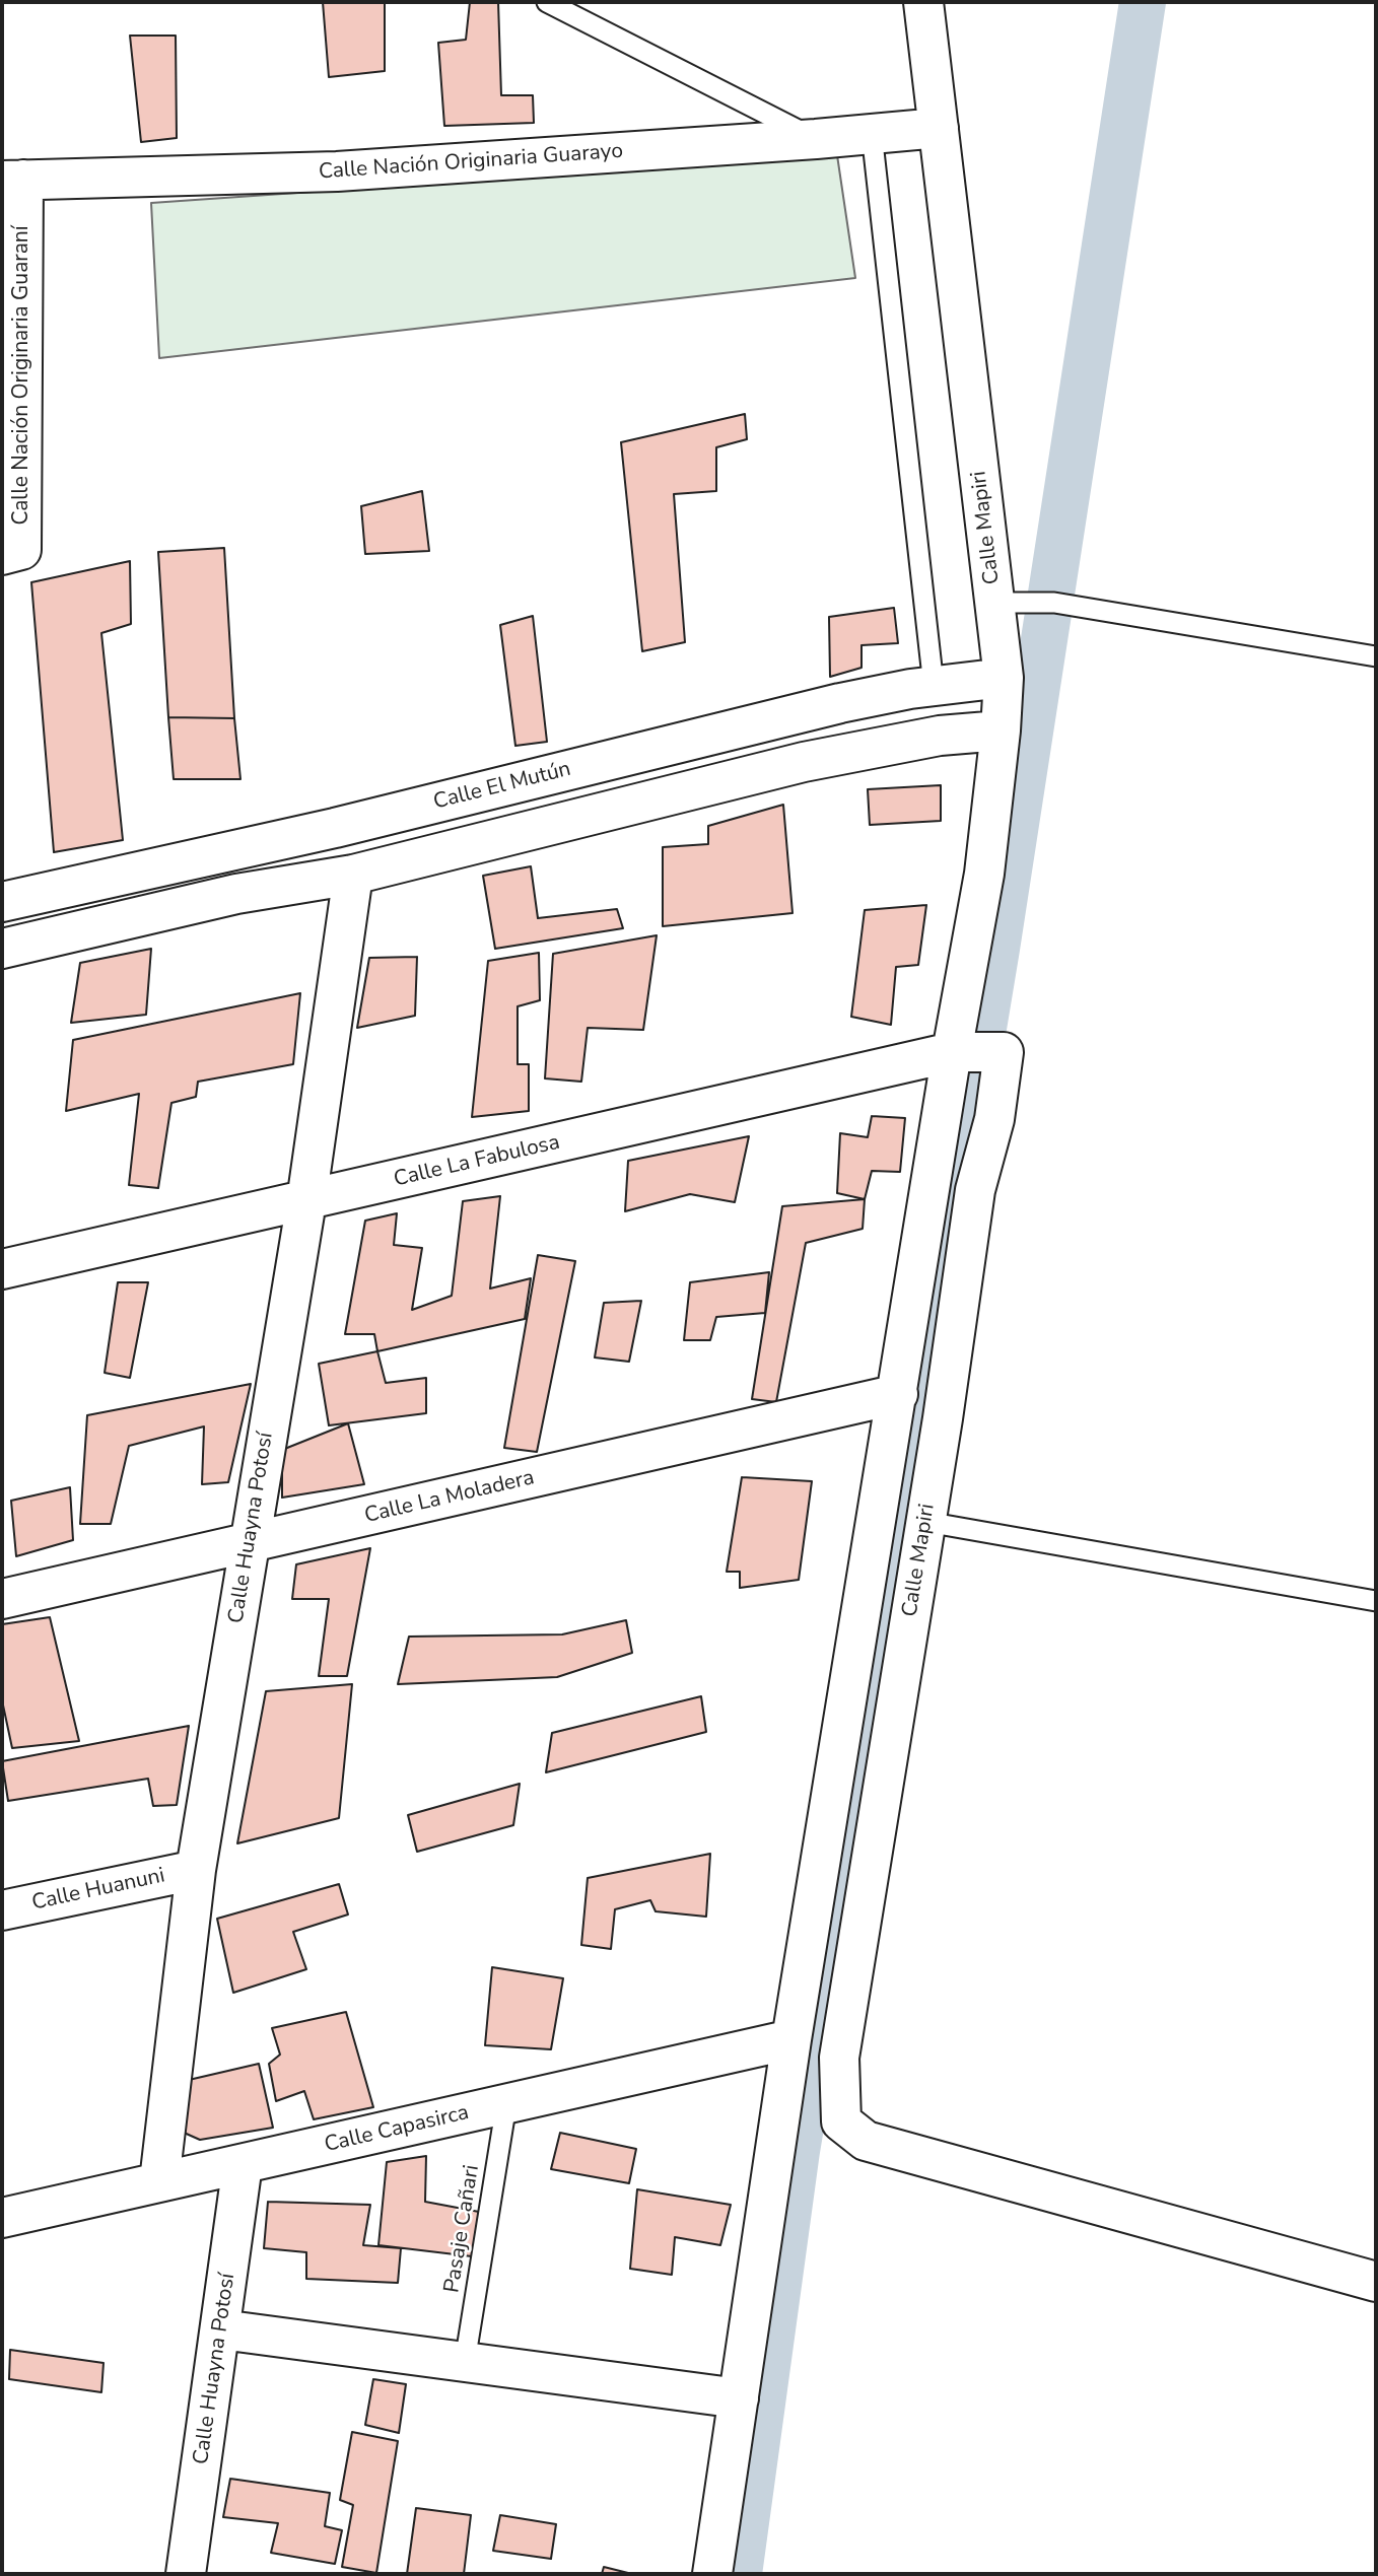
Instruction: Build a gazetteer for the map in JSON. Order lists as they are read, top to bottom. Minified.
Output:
{"streets":{"street":["Calle Nación Originaria Guarayo","Calle Nación Originaria Guaraní","Calle Mapiri","Calle El Mutún","Calle La Fabulosa","Calle La Moladera","Calle Huayna Potosí","Calle Huanuni","Calle Capasirca"],"lane":["Pasaje Cañari"]},"crossings":[["Calle Nación Originaria Guarayo","Calle Nación Originaria Guaraní"],["Calle Nación Originaria Guarayo","Calle Mapiri"],["Calle Mapiri","Calle El Mutún"],["Calle Mapiri","Calle La Fabulosa"],["Calle Mapiri","Calle La Moladera"],["Calle Mapiri","Calle Capasirca"],["Calle La Fabulosa","Calle Huayna Potosí"],["Calle La Moladera","Calle Huayna Potosí"],["Calle Huayna Potosí","Calle Huanuni"],["Calle Huayna Potosí","Calle Capasirca"],["Calle Capasirca","Pasaje Cañari"]]}
